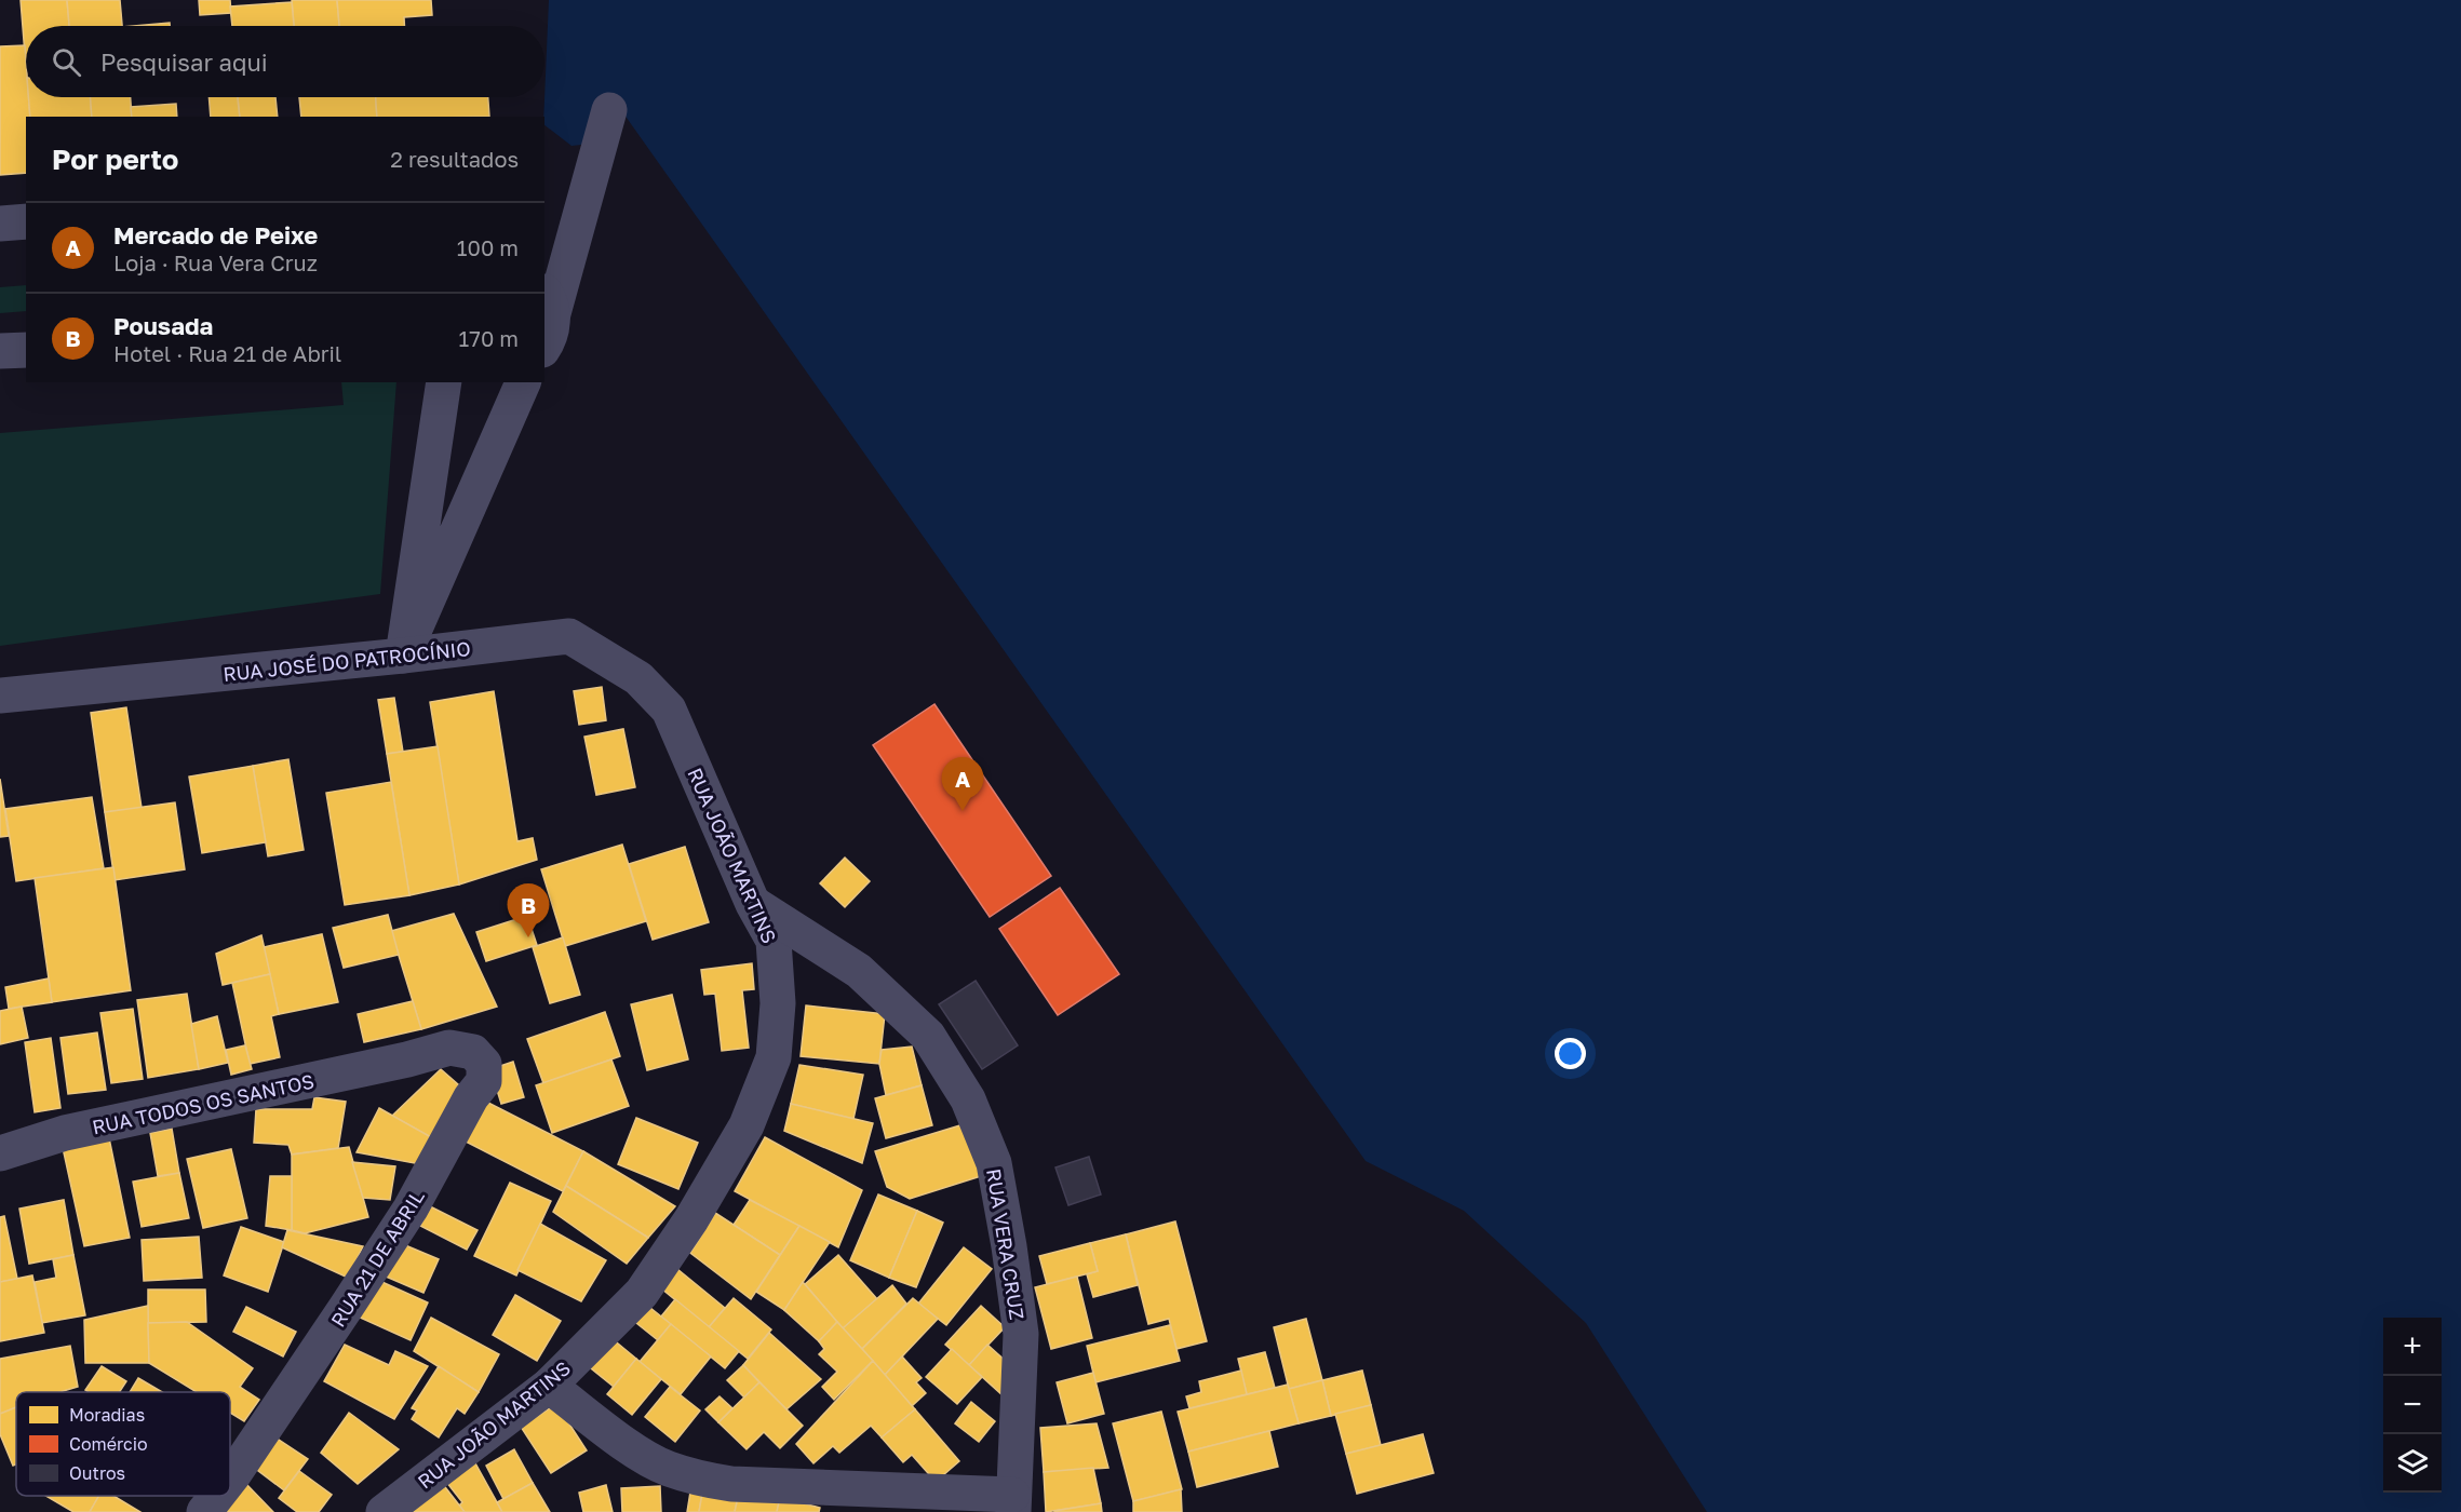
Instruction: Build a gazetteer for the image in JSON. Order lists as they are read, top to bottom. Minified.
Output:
{"streets":{"street":["RUA JOSÉ DO PATROCÍNIO","RUA JOÃO MARTINS","RUA TODOS OS SANTOS","RUA VERA CRUZ","RUA 21 DE ABRIL"]},"crossings":[["RUA JOSÉ DO PATROCÍNIO","RUA JOÃO MARTINS"],["RUA JOÃO MARTINS","RUA VERA CRUZ"],["RUA TODOS OS SANTOS","RUA 21 DE ABRIL"]],"legend":["Moradias","Comércio","Outros"],"page":{"search":"Pesquisar aqui","heading":["Por perto","2 resultados"],"list":[{"mark":"A","name":"Mercado de Peixe","note":"Loja · Rua Vera Cruz","value":"100 m"},{"mark":"B","name":"Pousada","note":"Hotel · Rua 21 de Abril","value":"170 m"}],"pins":["A","B"],"map_buttons":["+","−"]}}
